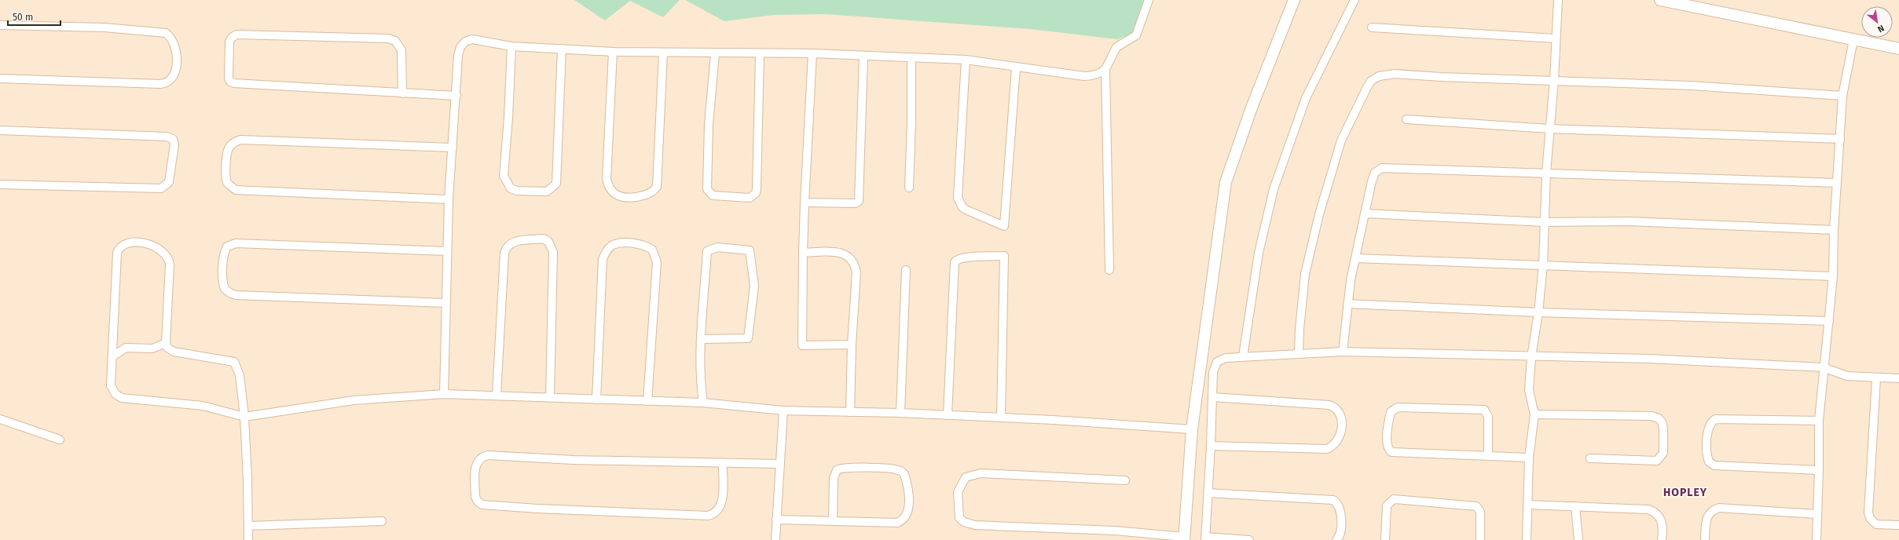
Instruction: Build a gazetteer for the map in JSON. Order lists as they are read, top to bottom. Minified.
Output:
{"districts":["HOPLEY"],"scale_bar":"50 m","north":"bottom right"}
